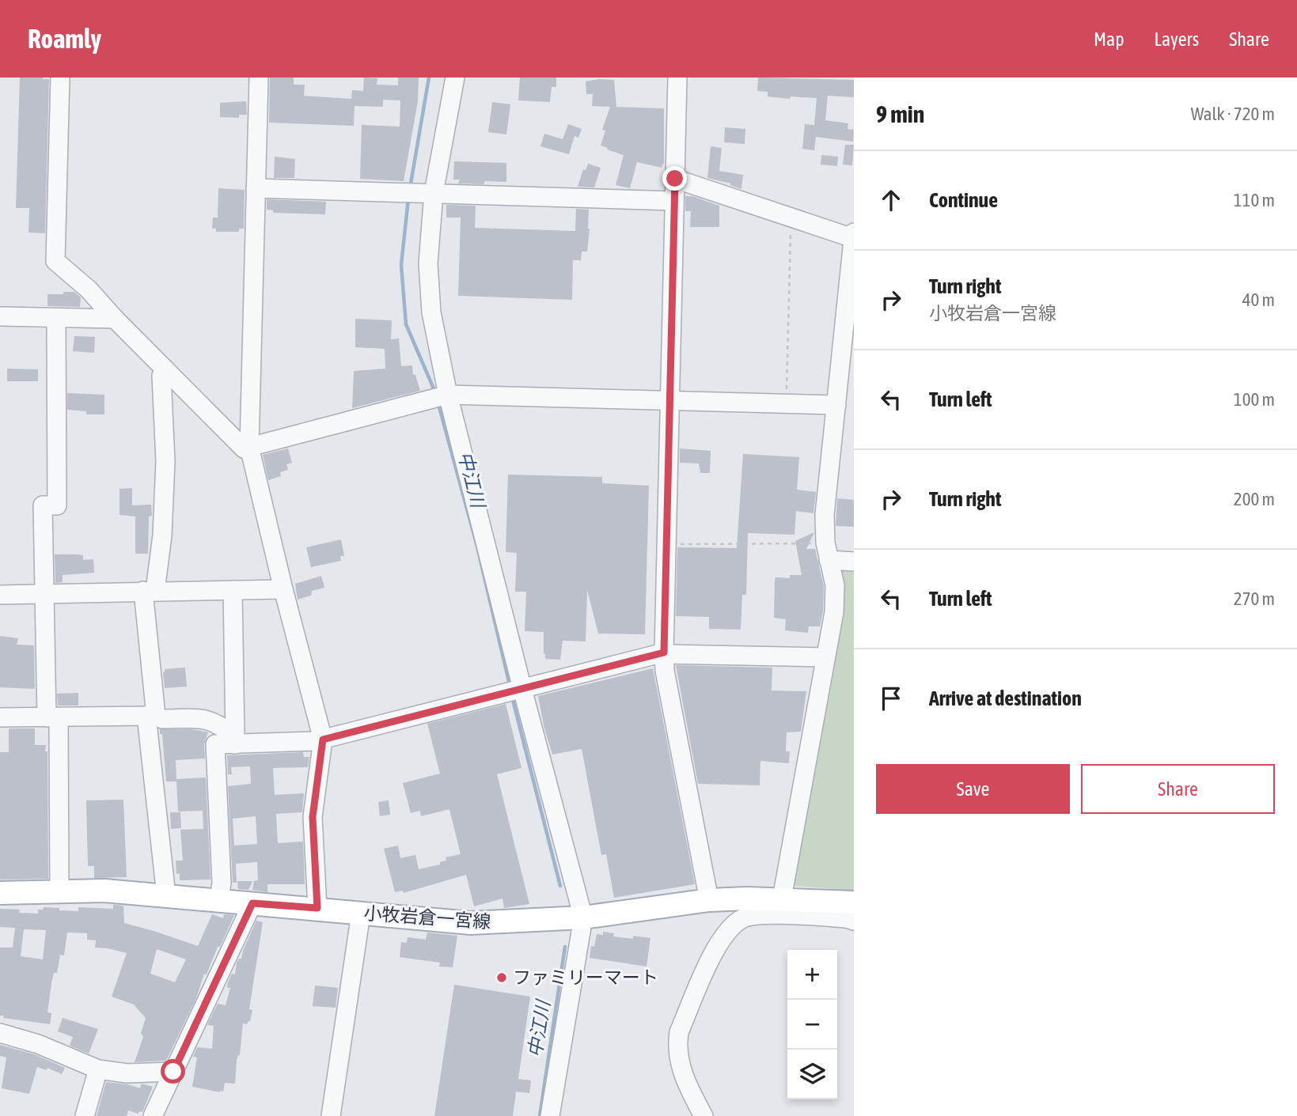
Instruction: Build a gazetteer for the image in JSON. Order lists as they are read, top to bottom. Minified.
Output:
{"streets":{"main road":["小牧岩倉一宮線"]},"water":["中江川"],"places":["ファミリーマート"],"page":{"header":"Roamly","nav":["Map","Layers","Share"],"heading":["9 min","Walk · 720 m"],"list":[["Continue","110 m"],["Turn right","小牧岩倉一宮線","40 m"],["Turn left","100 m"],["Turn right","200 m"],["Turn left","270 m"],"Arrive at destination"],"buttons":["Save","Share"],"map_buttons":["+","−"]}}
